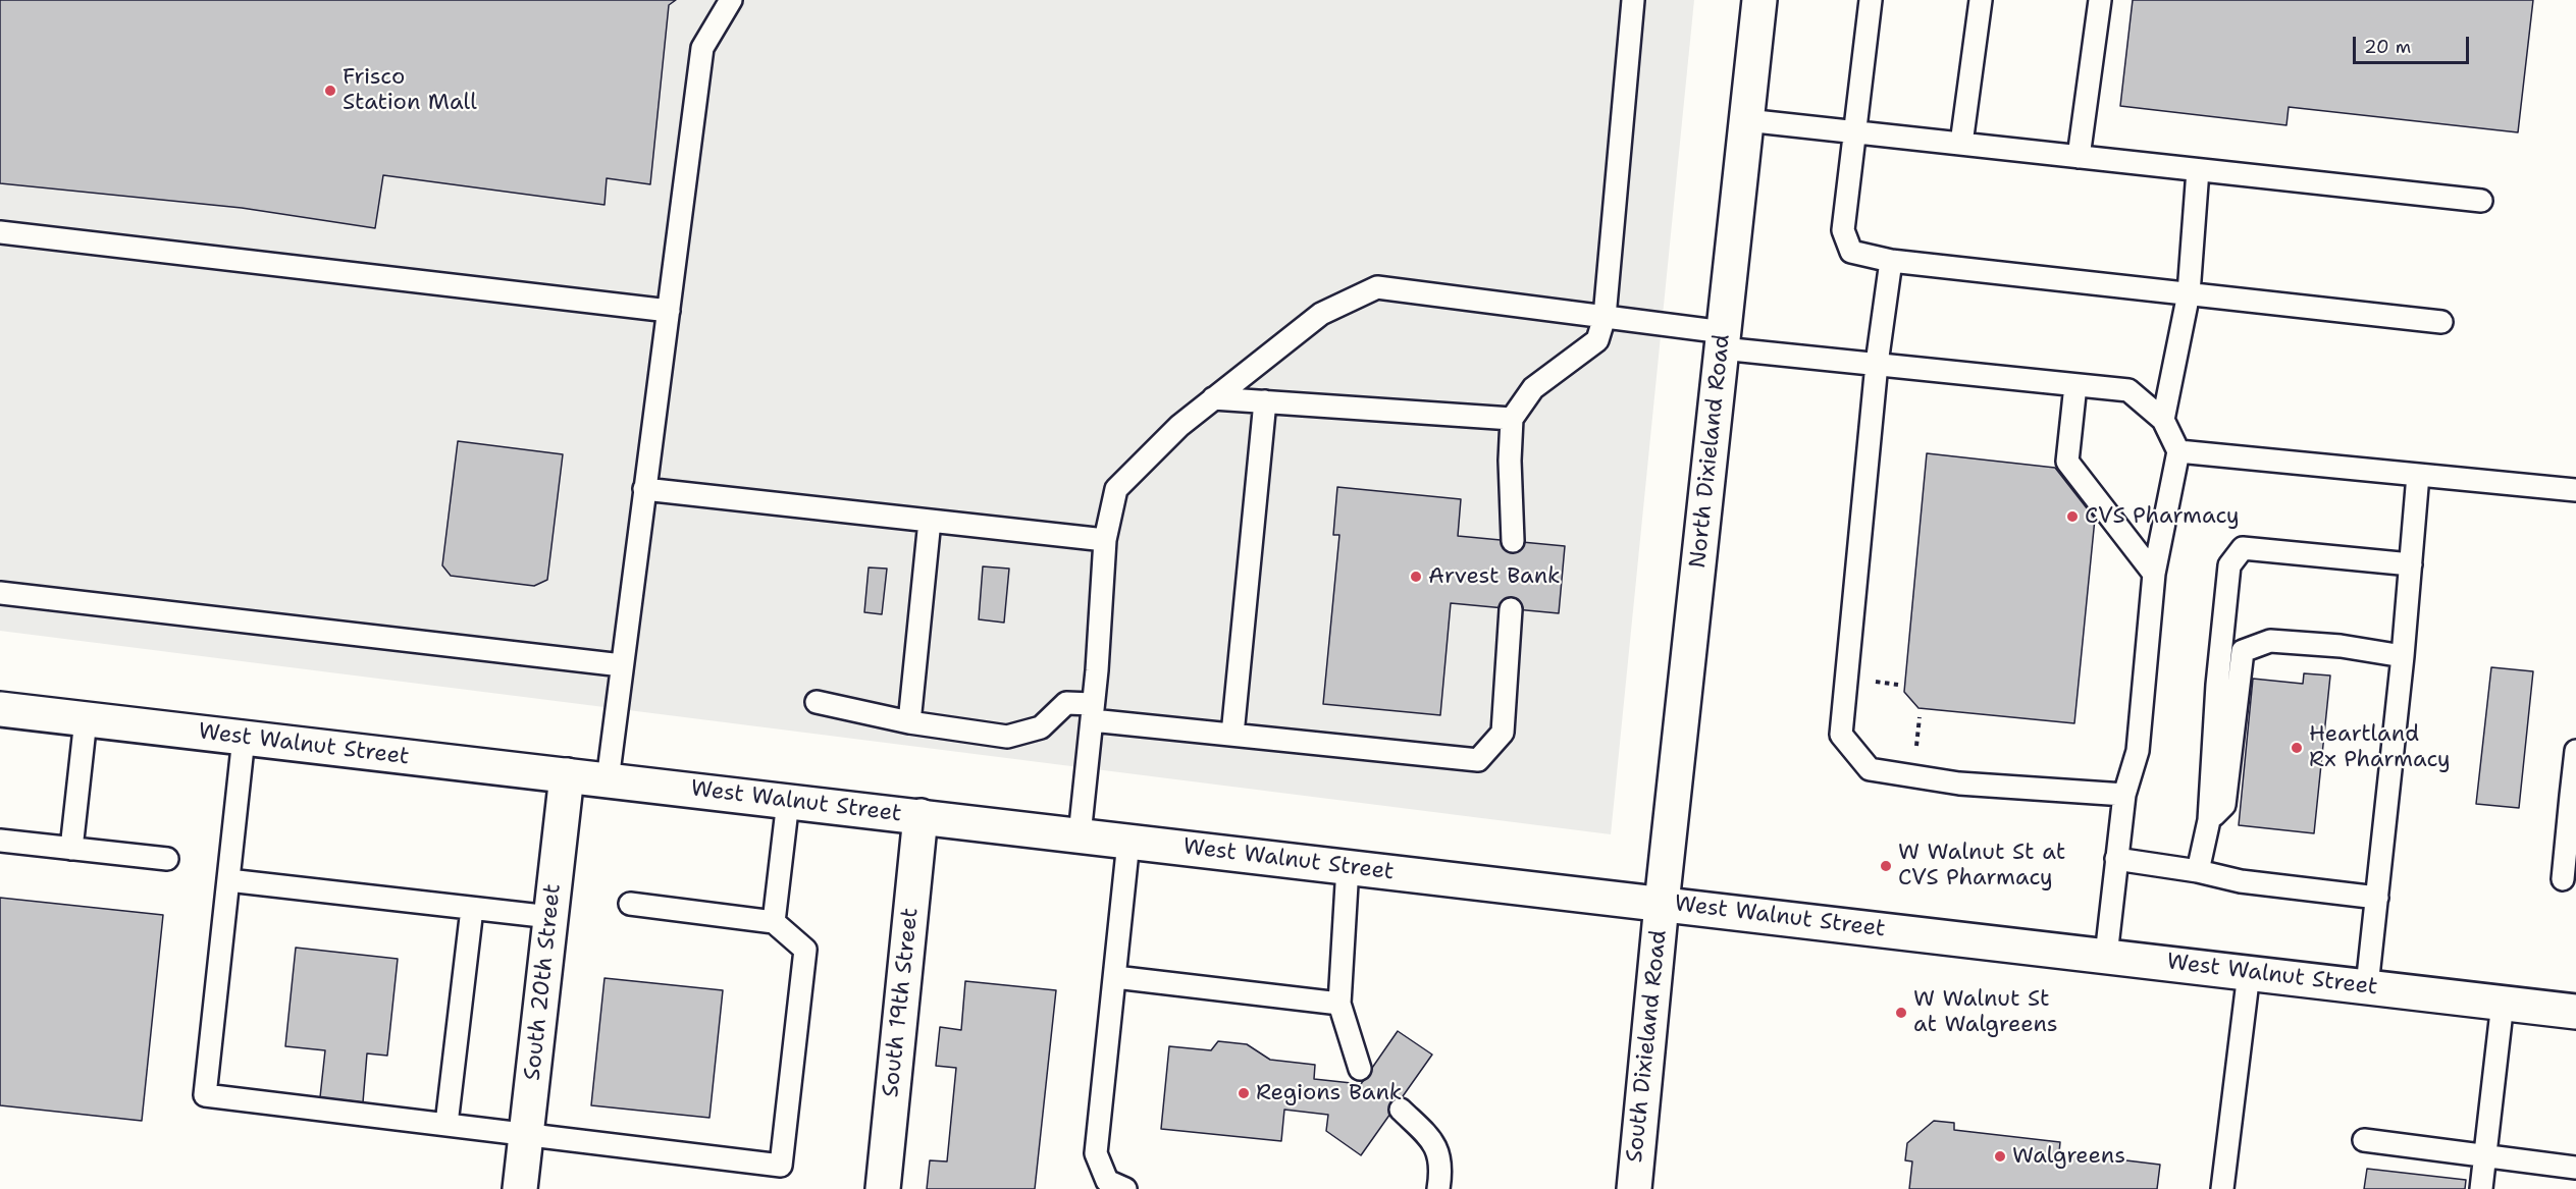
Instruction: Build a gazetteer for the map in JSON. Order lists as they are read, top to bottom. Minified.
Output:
{"streets":{"main road":["North Dixieland Road","West Walnut Street","South 20th Street","South 19th Street","South Dixieland Road"]},"crossings":[["North Dixieland Road","West Walnut Street"],["North Dixieland Road","South Dixieland Road"],["West Walnut Street","South 20th Street"],["West Walnut Street","South 19th Street"],["West Walnut Street","South Dixieland Road"]],"places":["Frisco Station Mall","CVS Pharmacy","Arvest Bank","Heartland Rx Pharmacy","W Walnut St at CVS Pharmacy","W Walnut St at Walgreens","Regions Bank","Walgreens"],"scale_bar":"20 m"}
